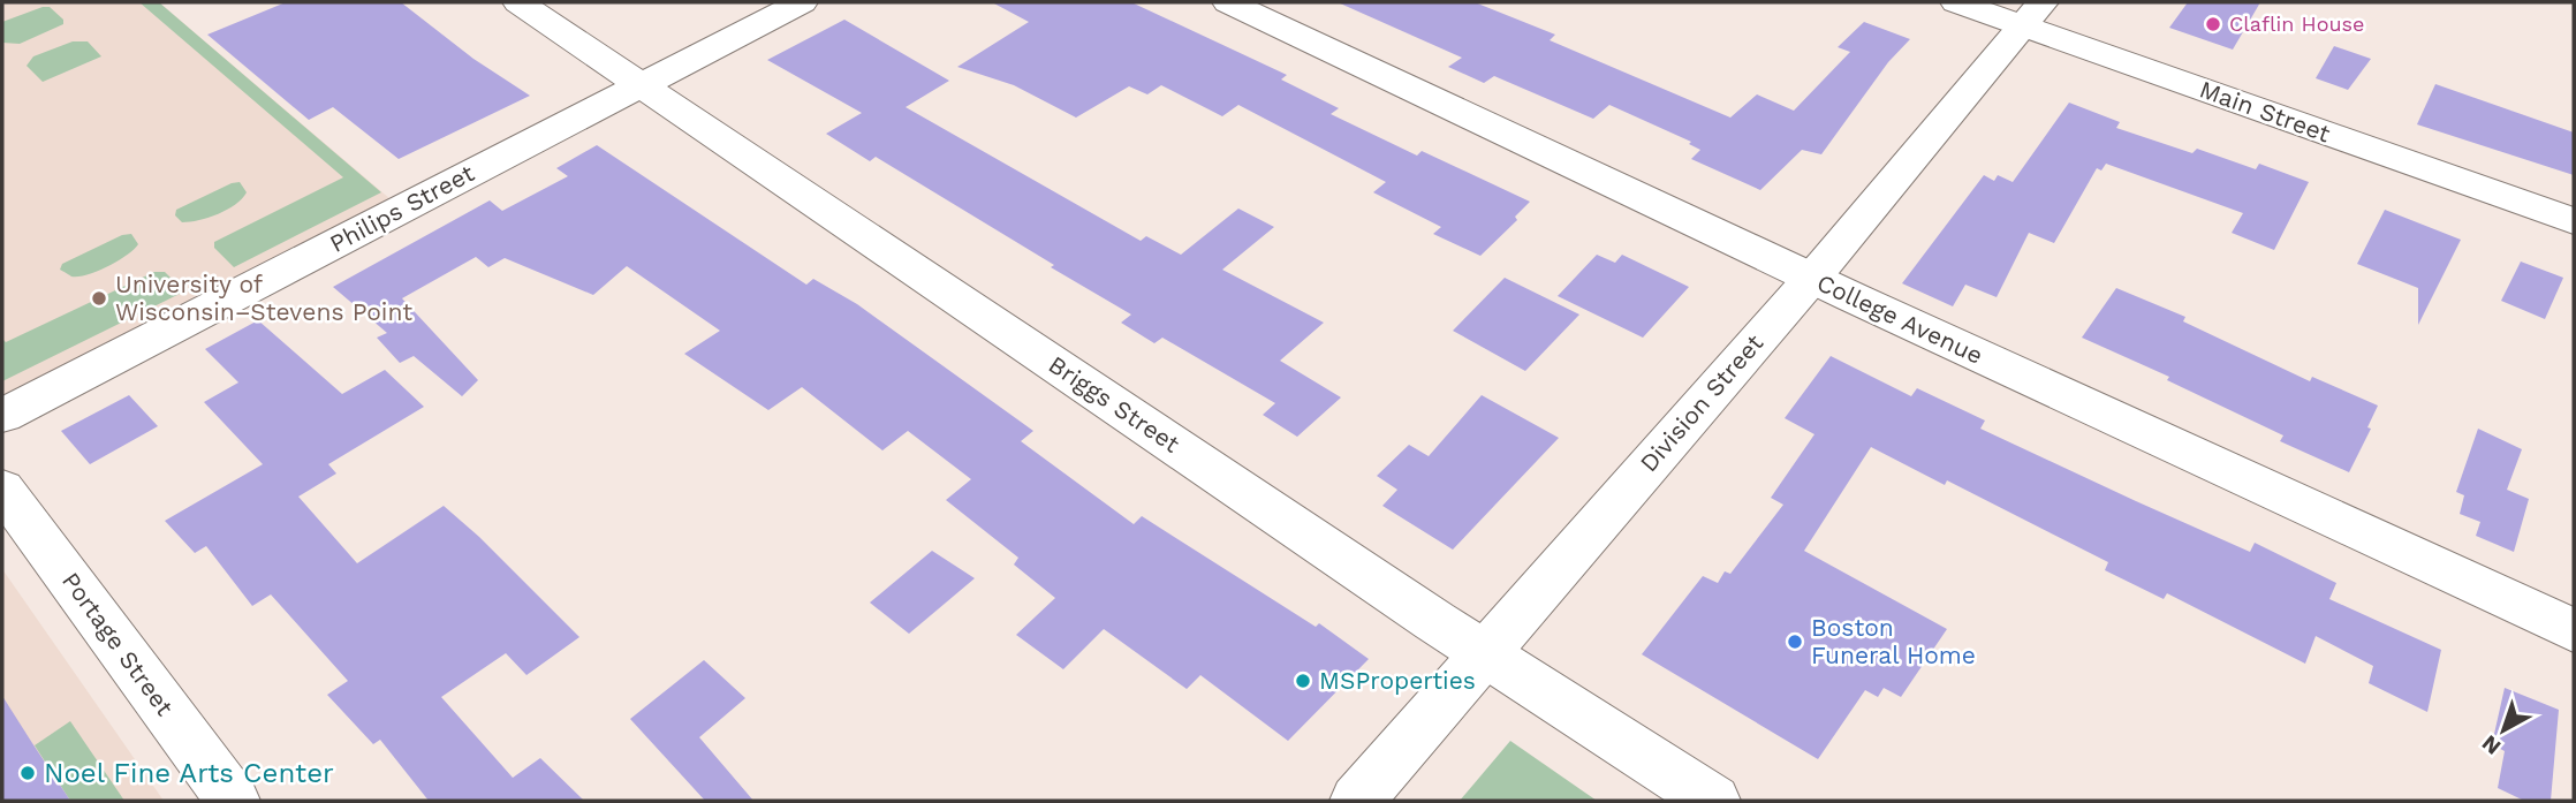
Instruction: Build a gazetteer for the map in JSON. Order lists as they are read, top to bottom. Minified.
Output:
{"streets":{"street":["Main Street","Philips Street","College Avenue","Division Street","Briggs Street","Portage Street"]},"crossings":[["Main Street","Division Street"],["Philips Street","Briggs Street"],["College Avenue","Division Street"],["Division Street","Briggs Street"]],"places":["Claflin House","University of Wisconsin–Stevens Point","Boston Funeral Home","MSProperties","Noel Fine Arts Center"],"north":"bottom left"}
